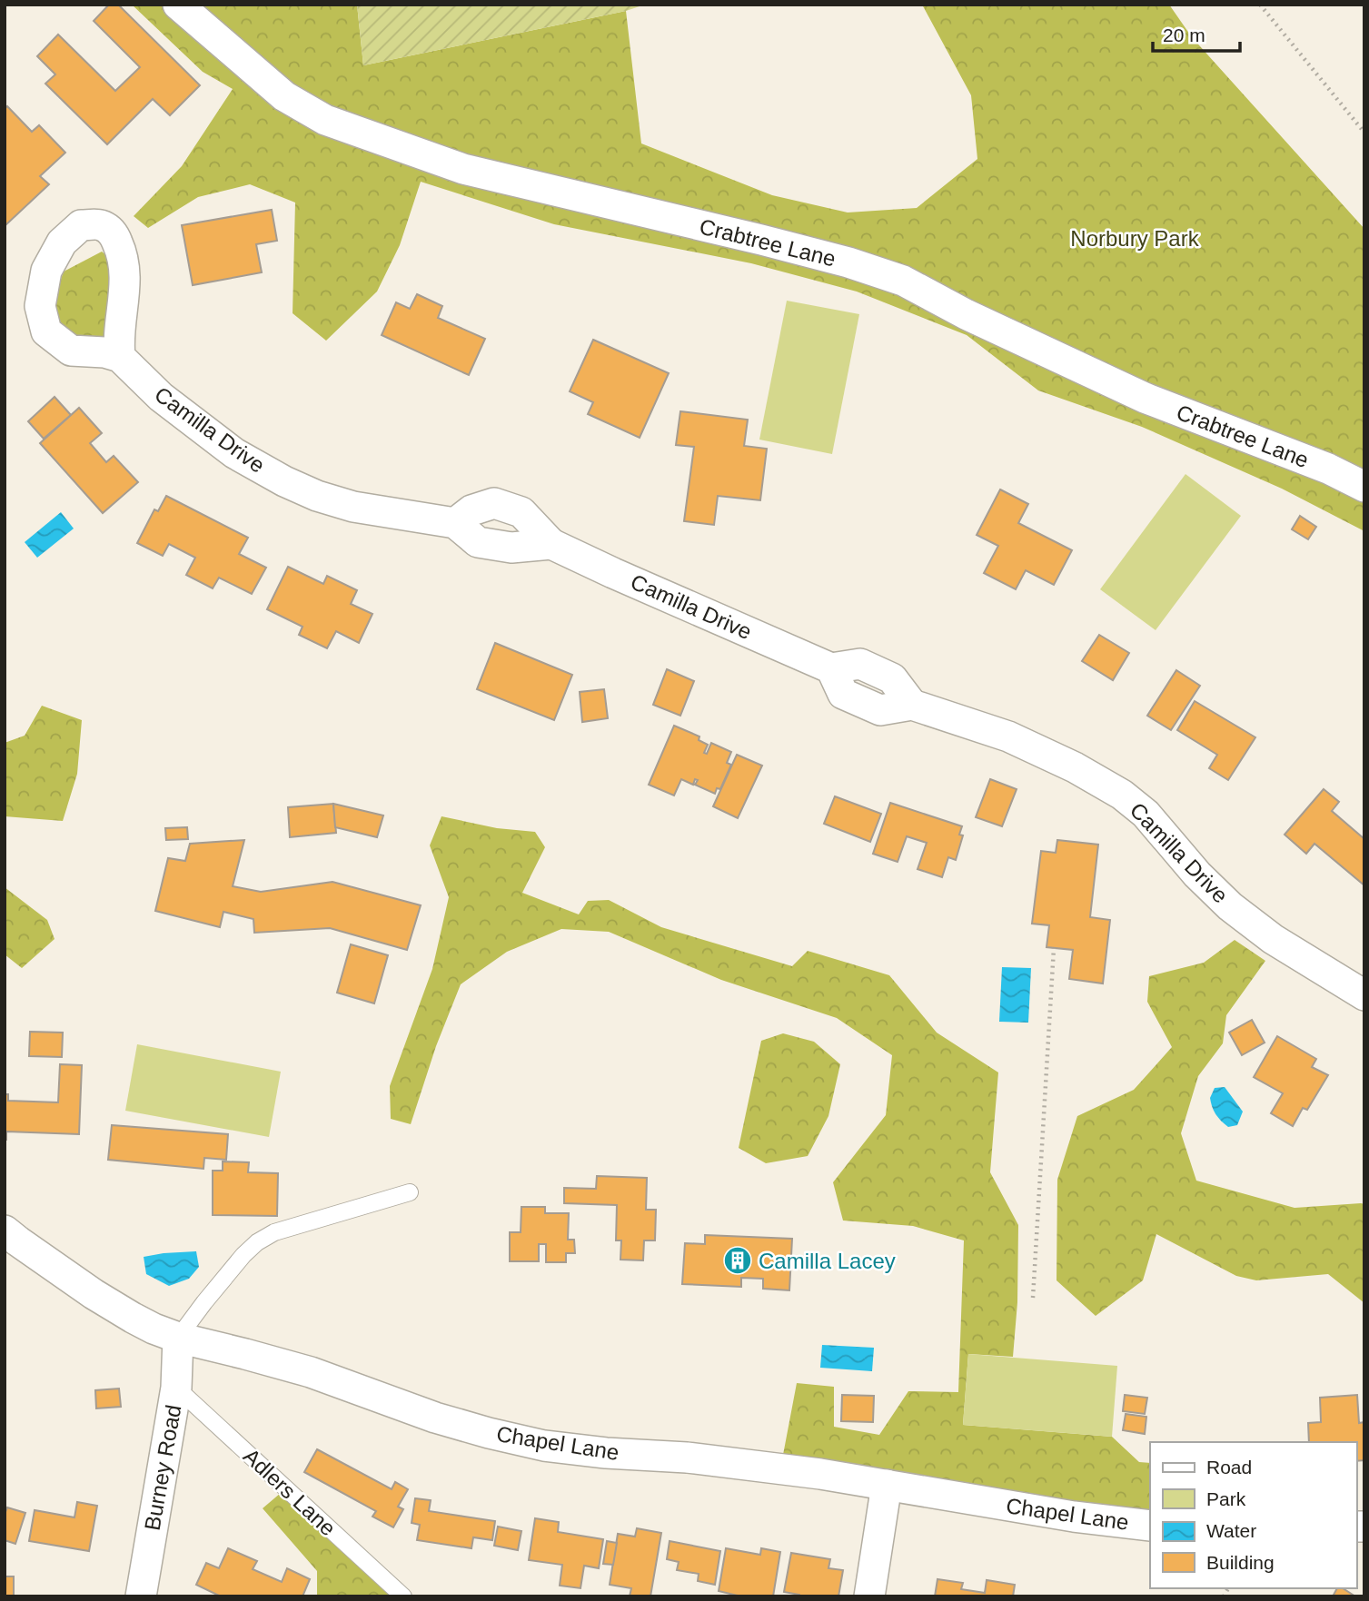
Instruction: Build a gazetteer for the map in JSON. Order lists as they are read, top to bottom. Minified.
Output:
{"streets":{"street":["Crabtree Lane","Camilla Drive","Chapel Lane","Burney Road"],"lane":["Adlers Lane"]},"crossings":[["Chapel Lane","Burney Road"],["Burney Road","Adlers Lane"]],"parks":["Norbury Park"],"places":{"building":["Camilla Lacey"]},"legend":["Road","Park","Water","Building"],"scale_bar":"20 m"}
